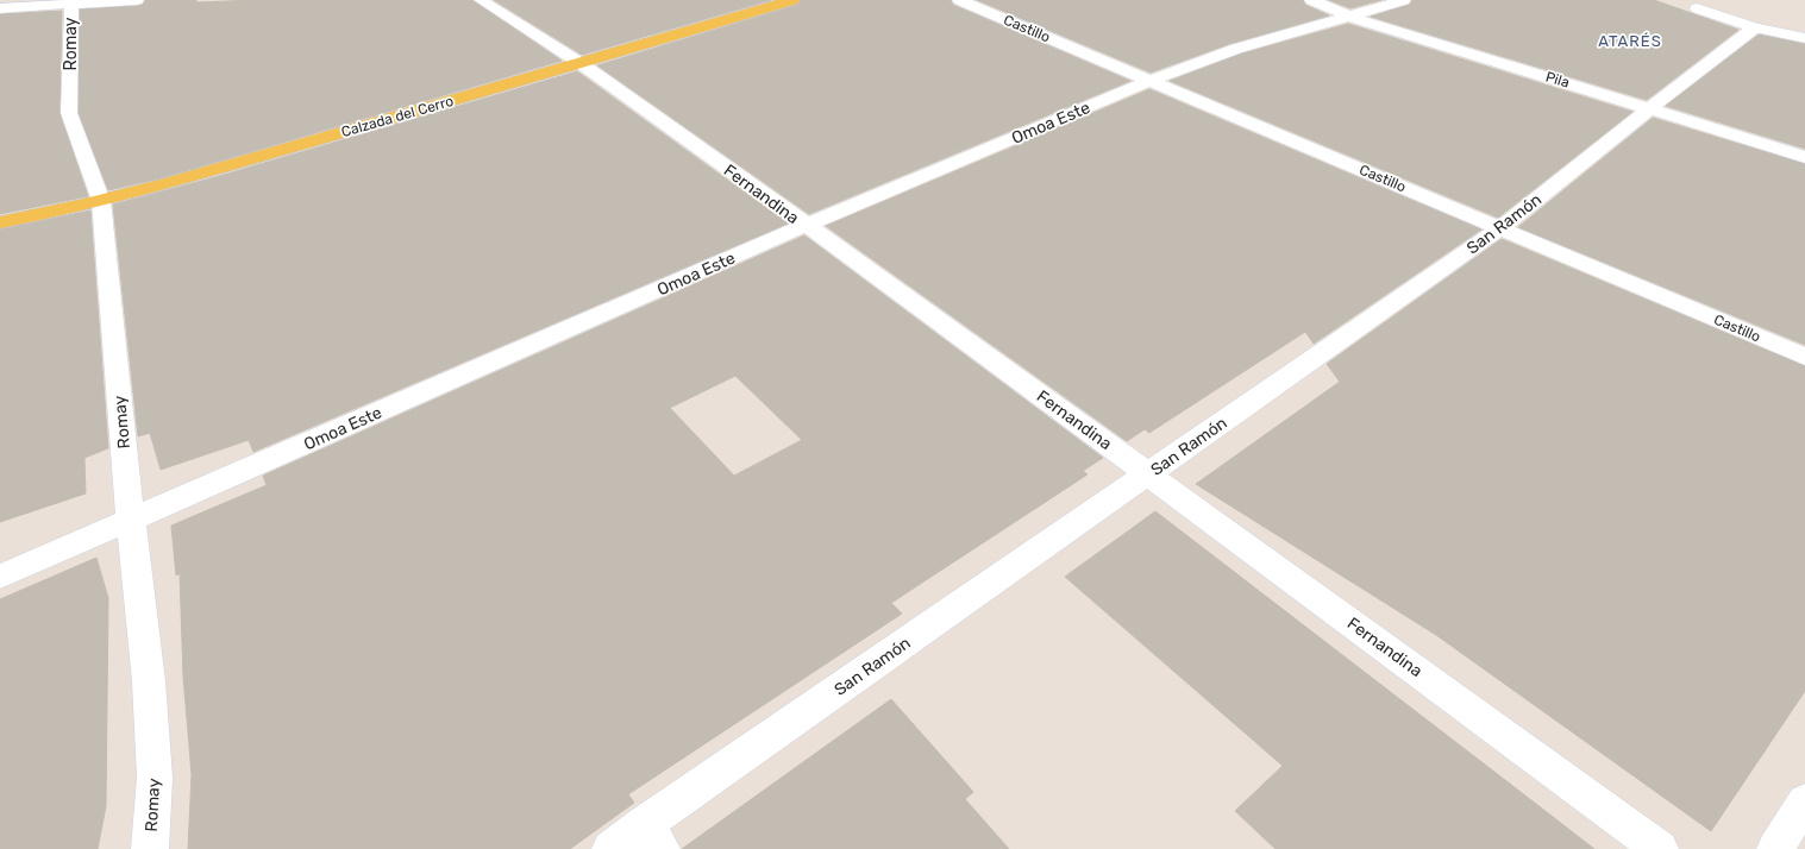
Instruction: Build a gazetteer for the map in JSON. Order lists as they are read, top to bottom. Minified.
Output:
{"streets":{"main road":["Calzada del Cerro"],"street":["Castillo","Romay","Pila","Omoa Este","Fernandina","San Ramón"]},"crossings":[["Castillo","Omoa Este"],["Castillo","San Ramón"],["Romay","Calzada del Cerro"],["Romay","Omoa Este"],["Pila","Omoa Este"],["Pila","San Ramón"],["Calzada del Cerro","Fernandina"],["Omoa Este","Fernandina"],["Fernandina","San Ramón"]],"districts":["ATARÉS"]}
